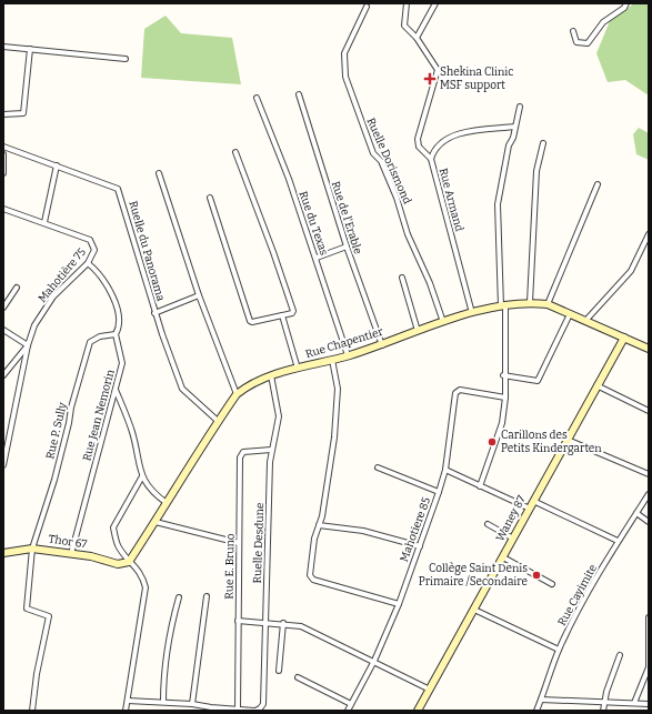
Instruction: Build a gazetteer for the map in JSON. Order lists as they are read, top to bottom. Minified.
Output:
{"streets":{"street":["Ruelle Dorismond","Rue Armand","Rue de l'Erable","Rue du Texas","Ruelle du Panorama","Mahotière 75","Rue Chapentier","Rue Jean Nemorin","Rue P. Sully","Waney 87","Mahotiere 85","Thor 67","Ruelle Desdune","Rue E. Bruno","Rue Cayimite"]},"crossings":[["Ruelle Dorismond","Rue Chapentier"],["Rue Armand","Rue Chapentier"],["Rue de l'Erable","Rue Chapentier"],["Rue du Texas","Rue Chapentier"],["Ruelle du Panorama","Rue Chapentier"],["Mahotière 75","Rue Jean Nemorin"],["Rue Chapentier","Waney 87"],["Rue Chapentier","Thor 67"],["Rue Chapentier","Ruelle Desdune"],["Rue Jean Nemorin","Rue P. Sully"],["Rue Jean Nemorin","Thor 67"],["Rue P. Sully","Thor 67"],["Ruelle Desdune","Rue E. Bruno"]],"places":{"health":["Shekina Clinic MSF support"],"other":["Carillons des Petits Kindergarten","Collège Saint Denis Primaire /Secondaire"]}}
